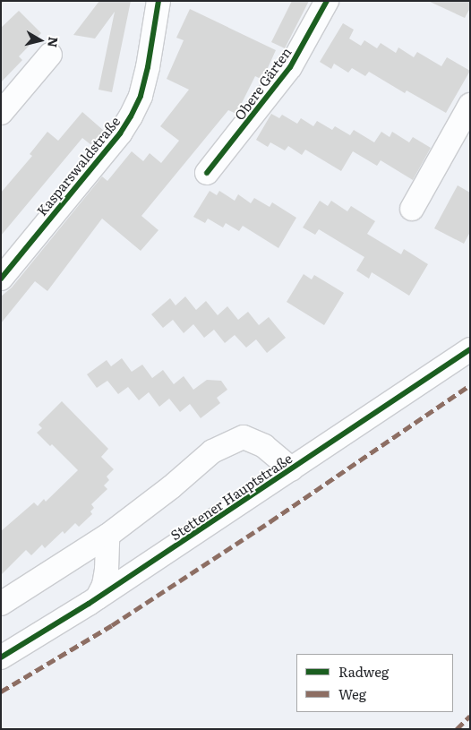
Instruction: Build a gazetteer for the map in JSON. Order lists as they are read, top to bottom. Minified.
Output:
{"streets":{"street":["Obere Gärten","Kasparswaldstraße","Stettener Hauptstraße"]},"legend":["Radweg","Weg"],"north":"right"}
